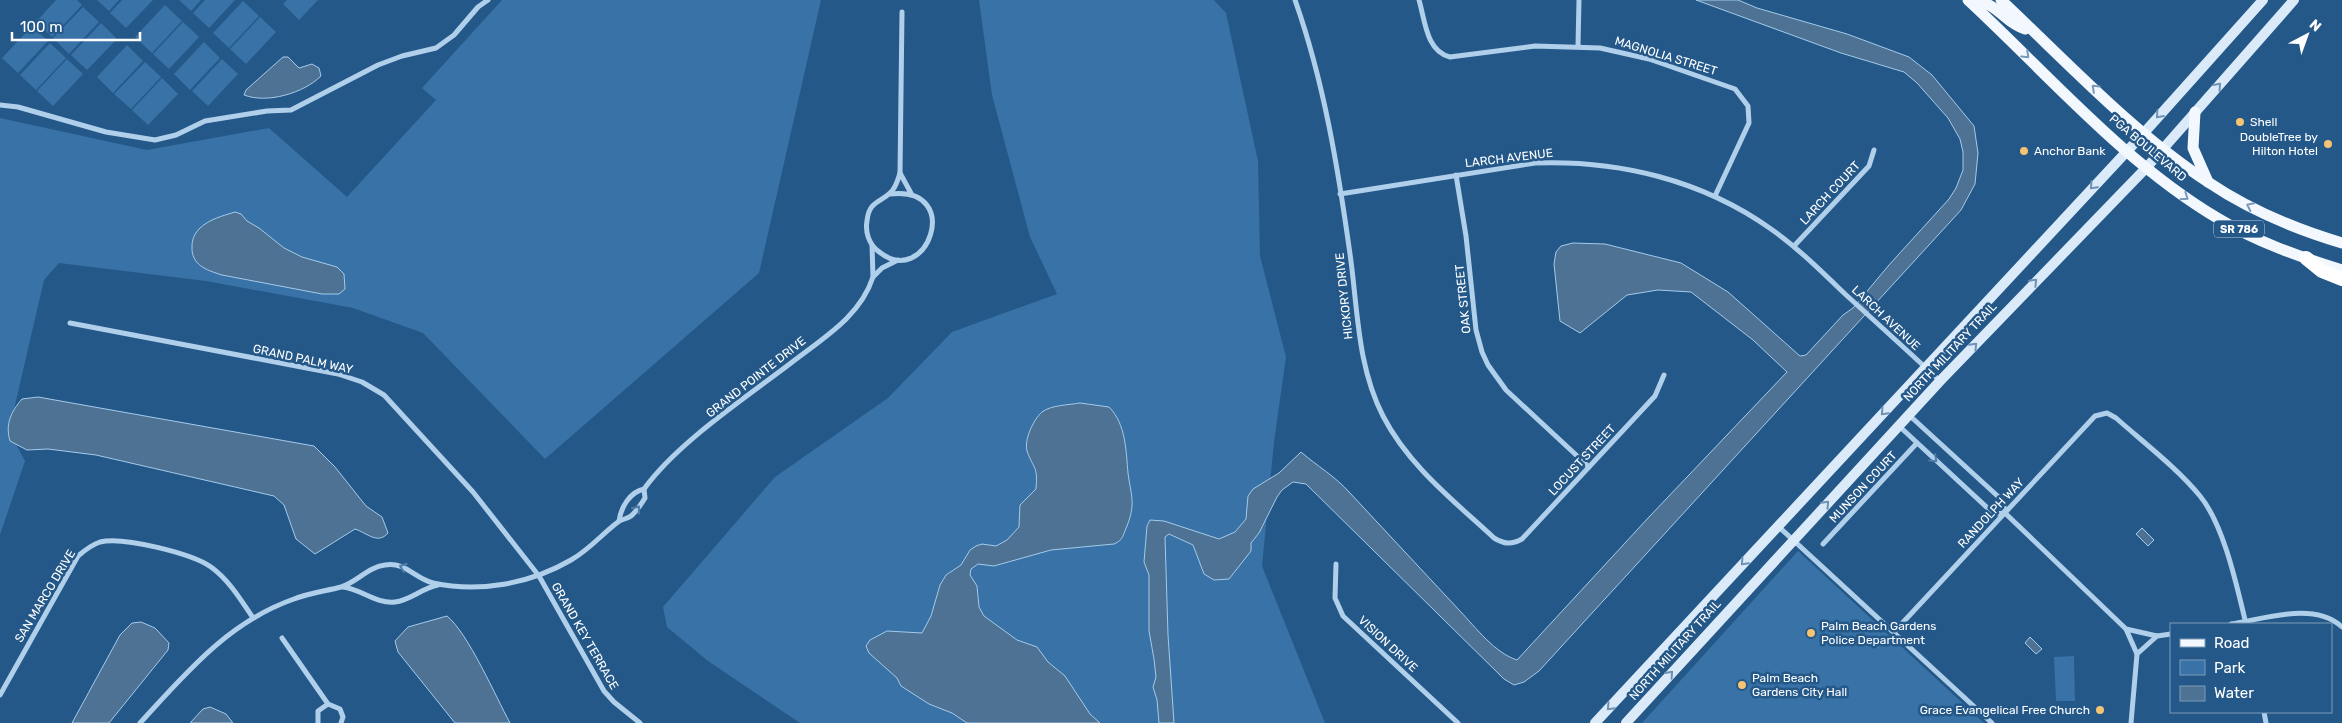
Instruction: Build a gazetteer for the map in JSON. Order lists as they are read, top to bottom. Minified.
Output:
{"streets":{"main road":["PGA BOULEVARD","SR 786","NORTH MILITARY TRAIL"],"street":["MAGNOLIA STREET","LARCH AVENUE","LARCH COURT","HICKORY DRIVE","OAK STREET","GRAND PALM WAY","GRAND POINTE DRIVE","LOCUST STREET","MUNSON COURT","RANDOLPH WAY","SAN MARCO DRIVE","GRAND KEY TERRACE","VISION DRIVE"]},"crossings":[["MAGNOLIA STREET","LARCH AVENUE"],["PGA BOULEVARD","NORTH MILITARY TRAIL"],["LARCH AVENUE","LARCH COURT"],["LARCH AVENUE","HICKORY DRIVE"],["LARCH AVENUE","OAK STREET"],["LARCH AVENUE","NORTH MILITARY TRAIL"],["HICKORY DRIVE","LOCUST STREET"],["OAK STREET","LOCUST STREET"],["GRAND PALM WAY","GRAND POINTE DRIVE"],["GRAND PALM WAY","GRAND KEY TERRACE"],["GRAND POINTE DRIVE","GRAND KEY TERRACE"]],"places":["Shell","DoubleTree by Hilton Hotel","Anchor Bank","Palm Beach Gardens Police Department","Palm Beach Gardens City Hall","Grace Evangelical Free Church"],"legend":["Road","Park","Water"],"scale_bar":"100 m","north":"top right"}
